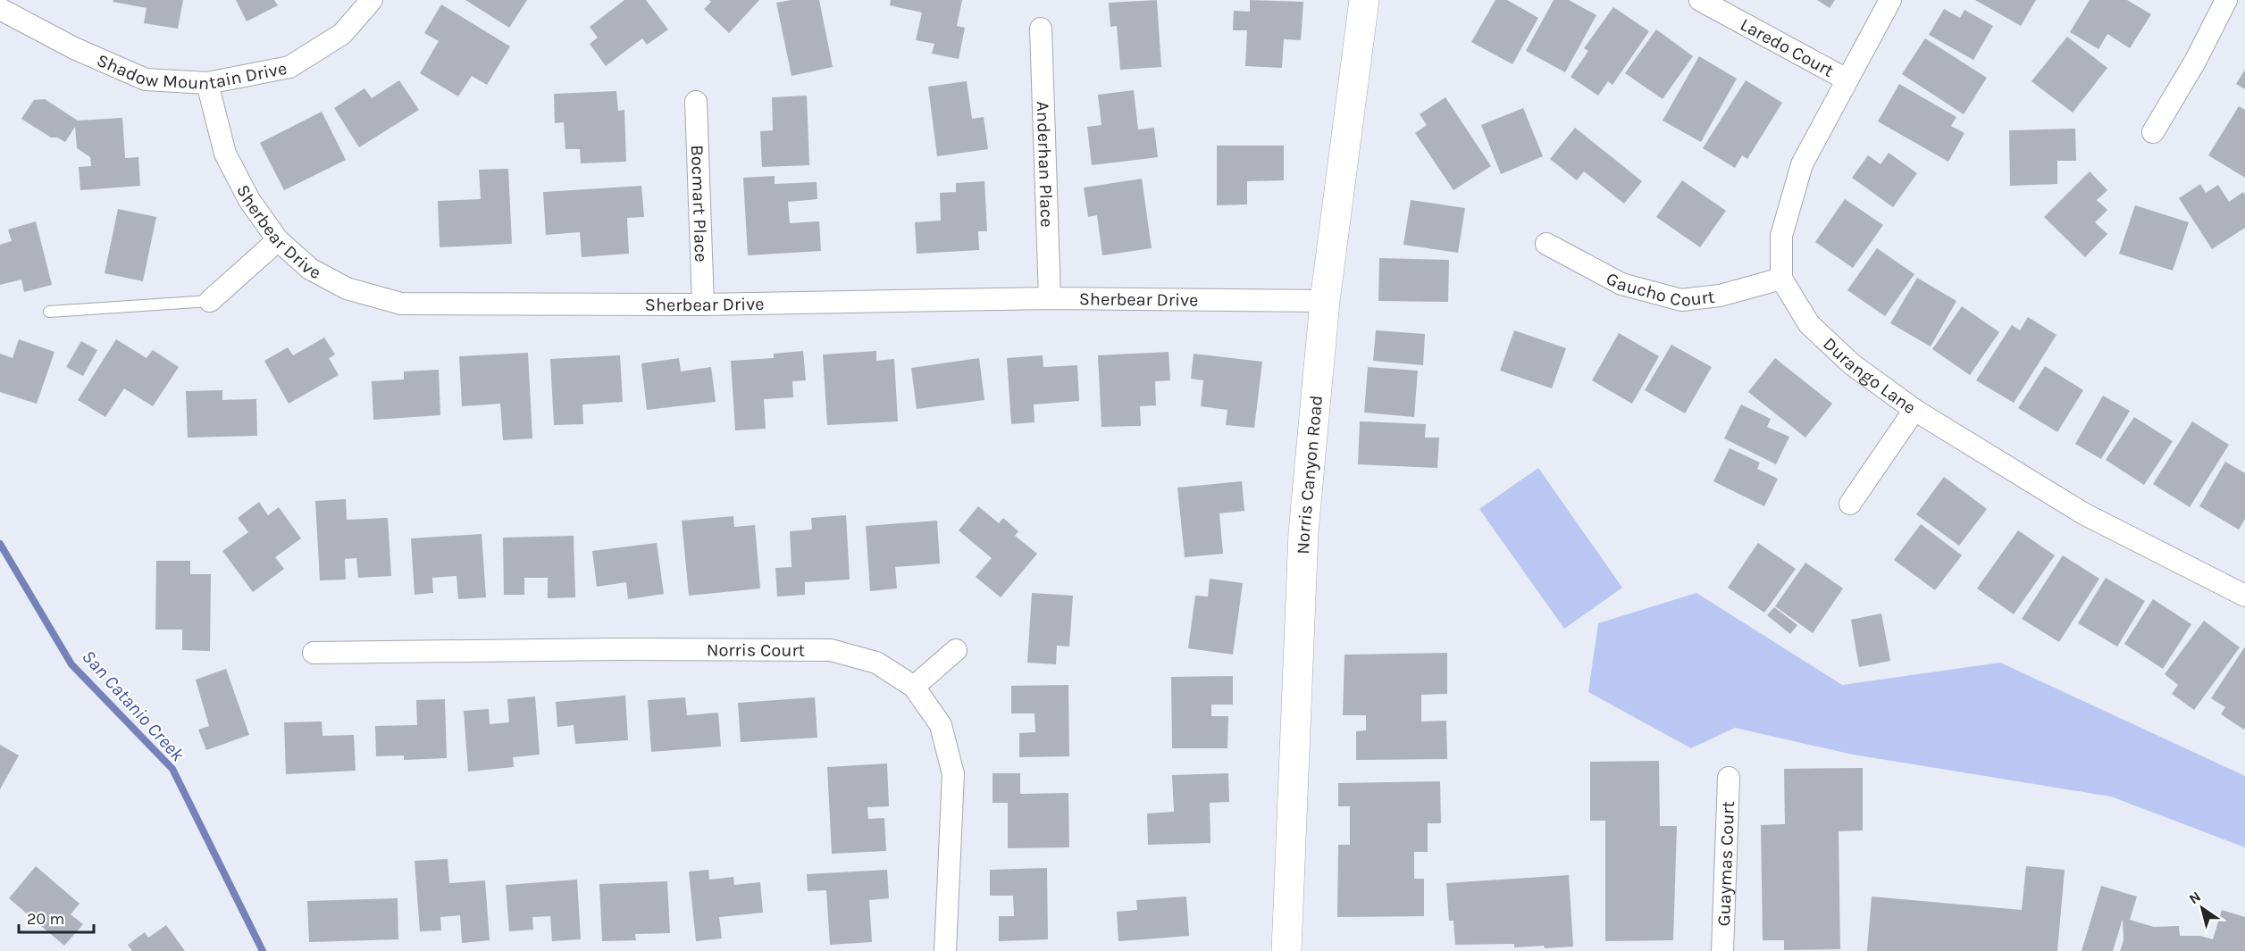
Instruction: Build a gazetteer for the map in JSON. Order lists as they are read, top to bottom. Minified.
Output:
{"streets":{"street":["Laredo Court","Shadow Mountain Drive","Anderhan Place","Bocmart Place","Sherbear Drive","Gaucho Court","Durango Lane","Norris Canyon Road","Norris Court","Guaymas Court"]},"crossings":[["Shadow Mountain Drive","Sherbear Drive"],["Anderhan Place","Sherbear Drive"],["Bocmart Place","Sherbear Drive"],["Sherbear Drive","Norris Canyon Road"],["Gaucho Court","Durango Lane"]],"water":["San Catanio Creek"],"scale_bar":"20 m","north":"top left"}
